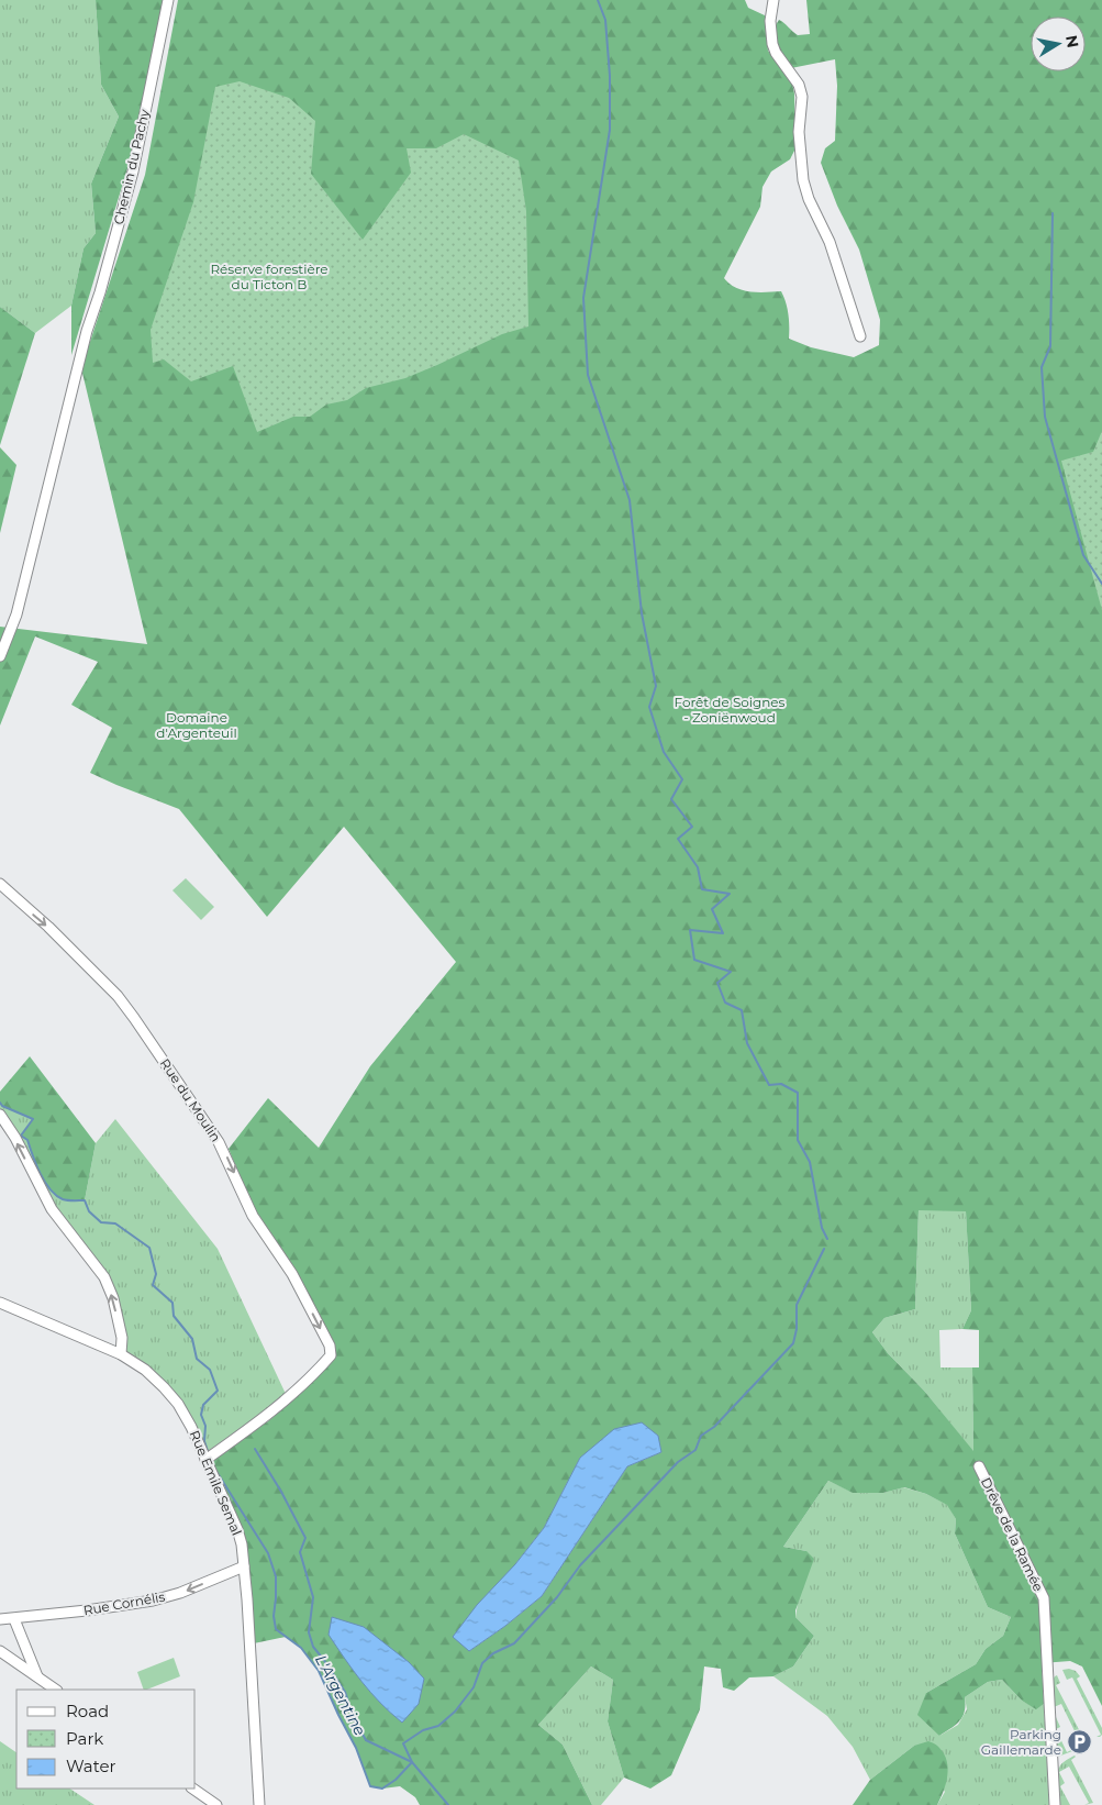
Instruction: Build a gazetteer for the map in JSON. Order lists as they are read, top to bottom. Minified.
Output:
{"streets":{"street":["Chemin du Pachy","Rue du Moulin","Rue Emile Semal","Drêve de la Ramée","Rue Cornélis"]},"crossings":[["Rue du Moulin","Rue Emile Semal"],["Rue Emile Semal","Rue Cornélis"]],"one_way":["Rue du Moulin","Rue Cornélis"],"water":["L'Argentine"],"parks":["Réserve forestière du Ticton B","Forêt de Soignes - Zoniënwoud","Domaine d'Argenteuil"],"places":{"parking":["Parking Gaillemarde"]},"legend":["Road","Park","Water"],"north":"right"}
